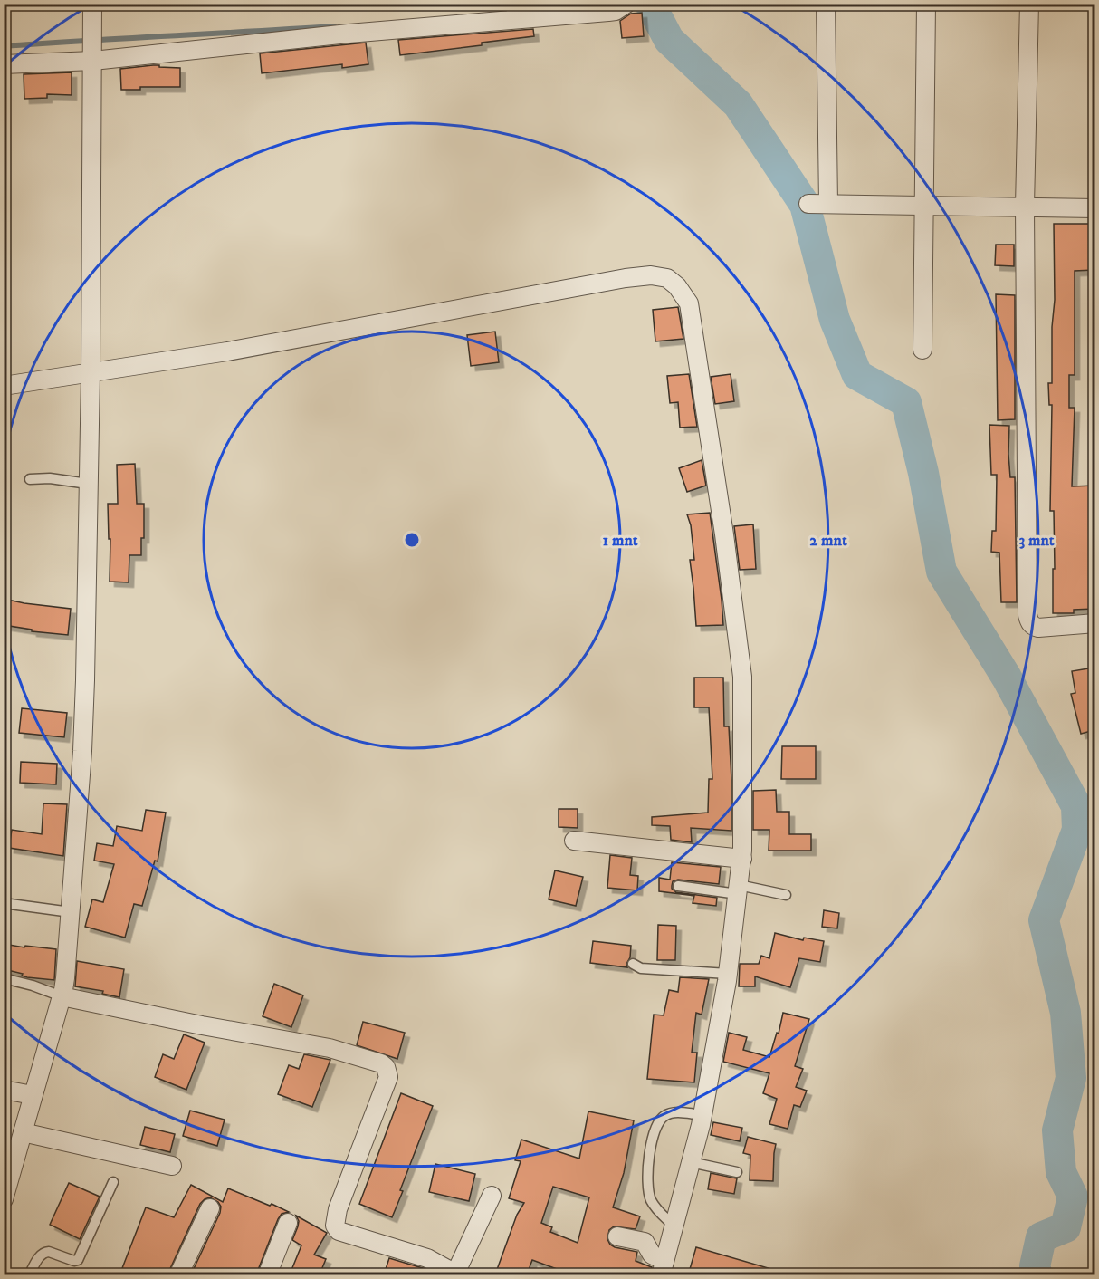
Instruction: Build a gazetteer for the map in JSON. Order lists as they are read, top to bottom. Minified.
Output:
{"rings":["1 mnt","2 mnt","3 mnt"]}
